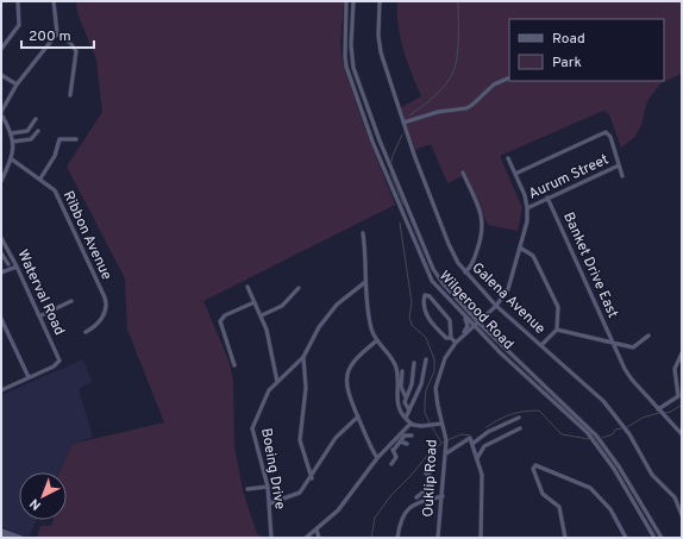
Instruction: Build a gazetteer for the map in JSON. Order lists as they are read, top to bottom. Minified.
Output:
{"streets":{"street":["Aurum Street","Ribbon Avenue","Banket Drive East","Waterval Road","Galena Avenue","Wilgerood Road","Boeing Drive","Ouklip Road"]},"crossings":[["Aurum Street","Banket Drive East"],["Aurum Street","Ouklip Road"],["Galena Avenue","Ouklip Road"],["Wilgerood Road","Ouklip Road"]],"legend":["Road","Park"],"scale_bar":"200 m","north":"bottom left"}
